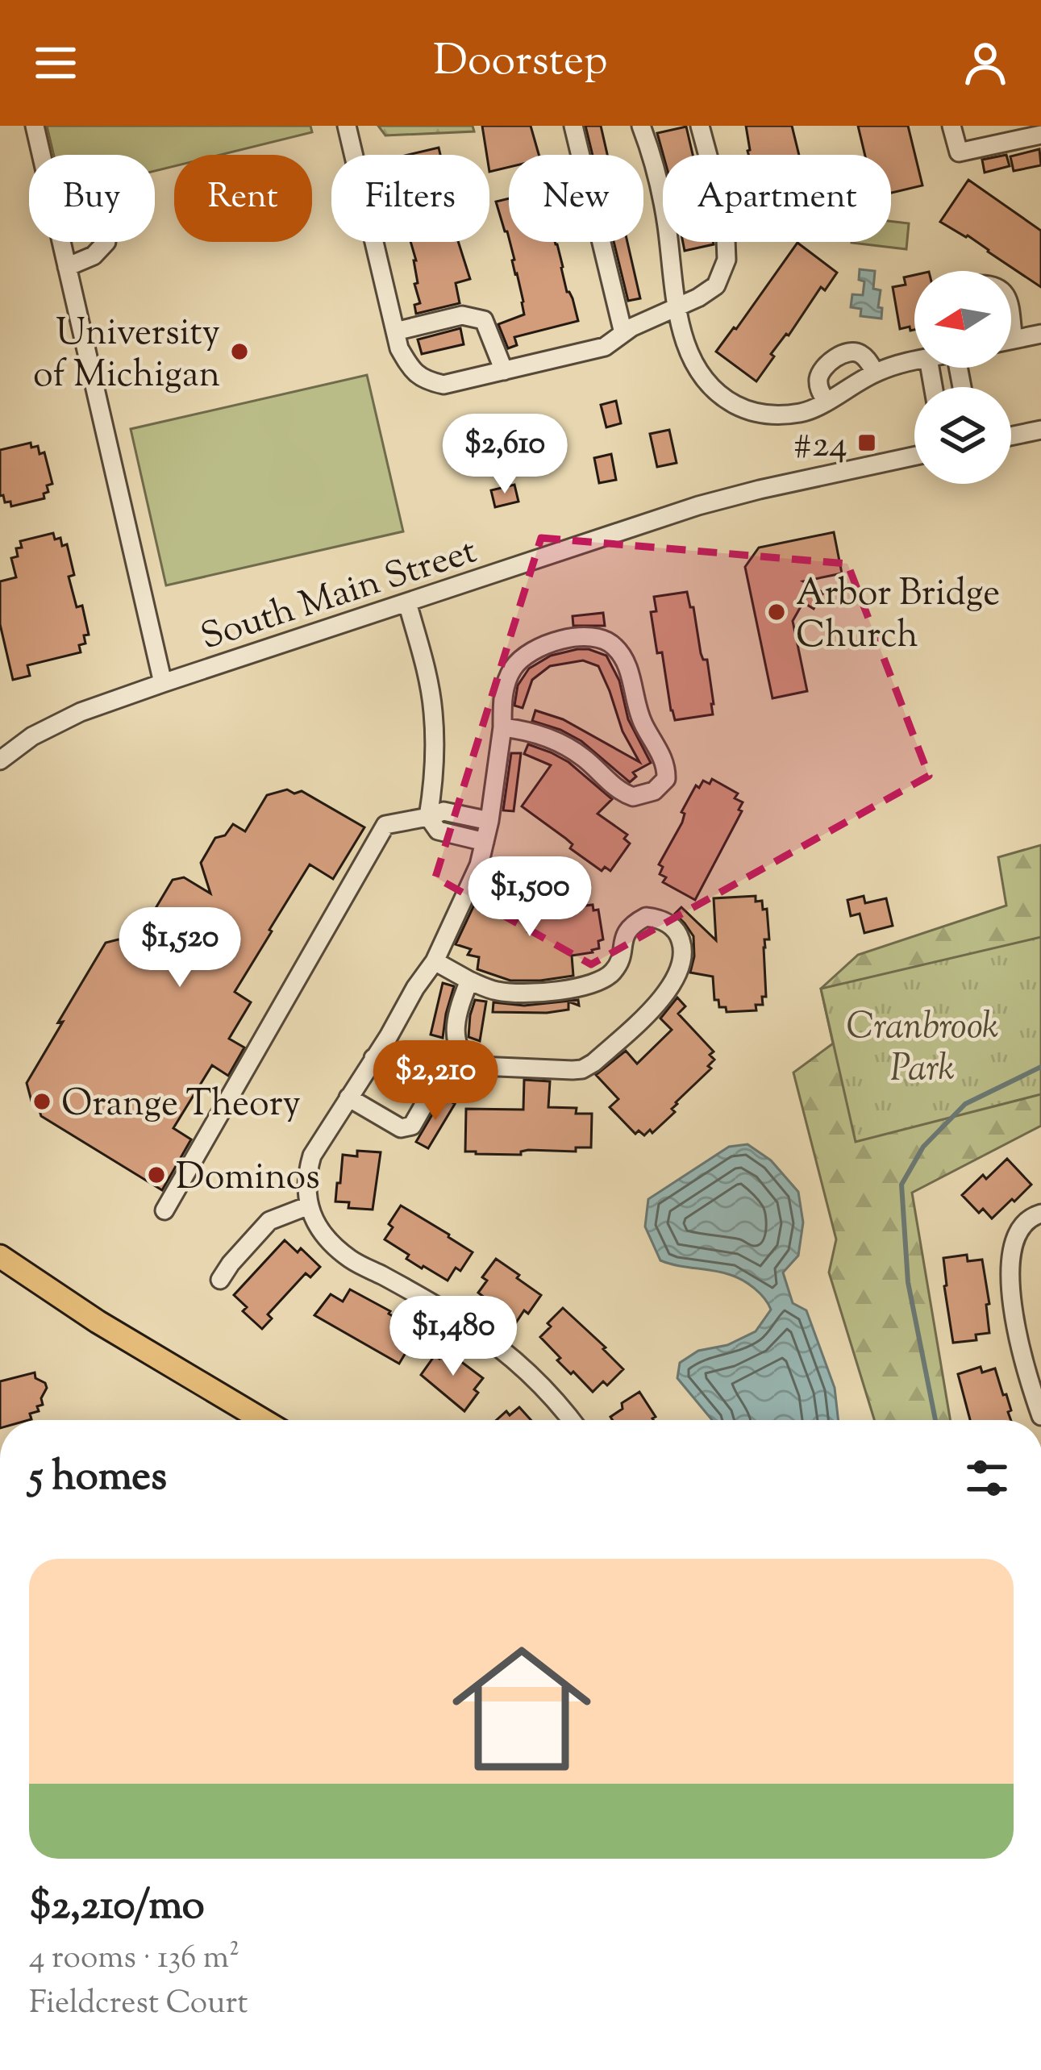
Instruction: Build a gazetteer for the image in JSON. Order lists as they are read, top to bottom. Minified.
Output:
{"streets":{"street":["South Main Street"]},"parks":["Cranbrook Park"],"places":{"other":["University of Michigan","Arbor Bridge Church","Orange Theory","Dominos"],"transit":["#24"]},"north":"left","page":{"header":"Doorstep","chip":["Buy","Rent","Filters","New","Apartment"],"price":["$2,610","$1,500","$1,520","$2,210","$1,480"],"heading":"5 homes","list":[{"name":"$2,210/mo","note":"4 rooms · 136 m² · Fieldcrest Court"}]}}
